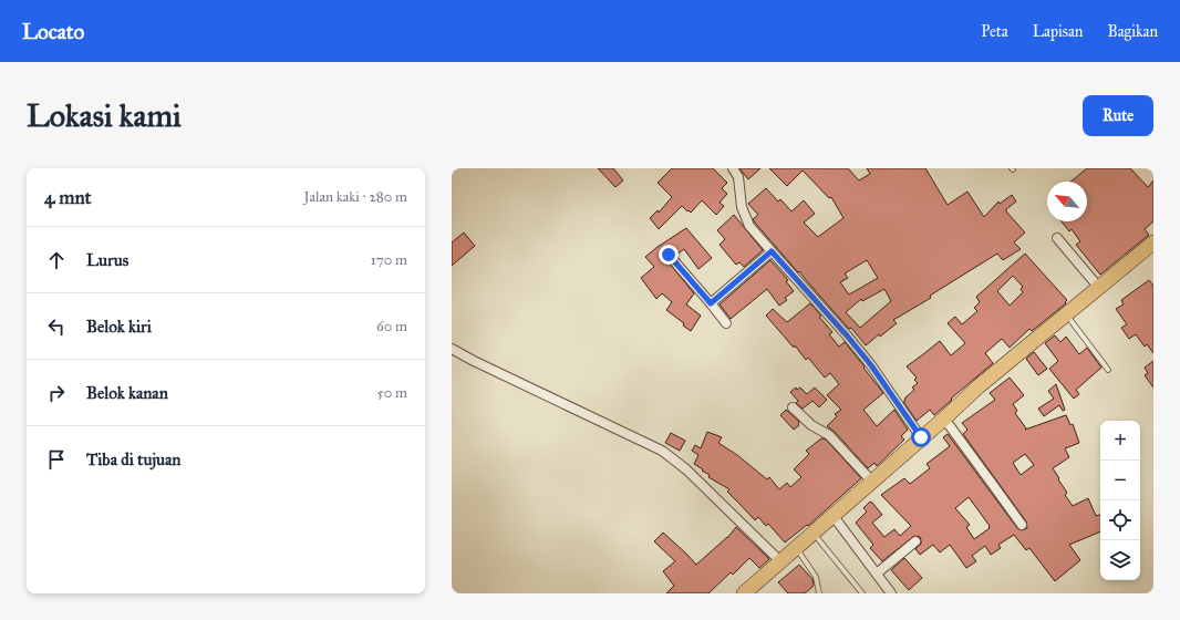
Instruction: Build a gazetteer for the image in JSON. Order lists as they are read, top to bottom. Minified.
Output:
{"north":"top left","page":{"header":"Locato","nav":["Peta","Lapisan","Bagikan"],"buttons":"Rute","title":"Lokasi kami","heading":["4 mnt","Jalan kaki · 280 m"],"list":[["Lurus","170 m"],["Belok kiri","60 m"],["Belok kanan","50 m"],"Tiba di tujuan"],"map_buttons":["+","−"]}}
